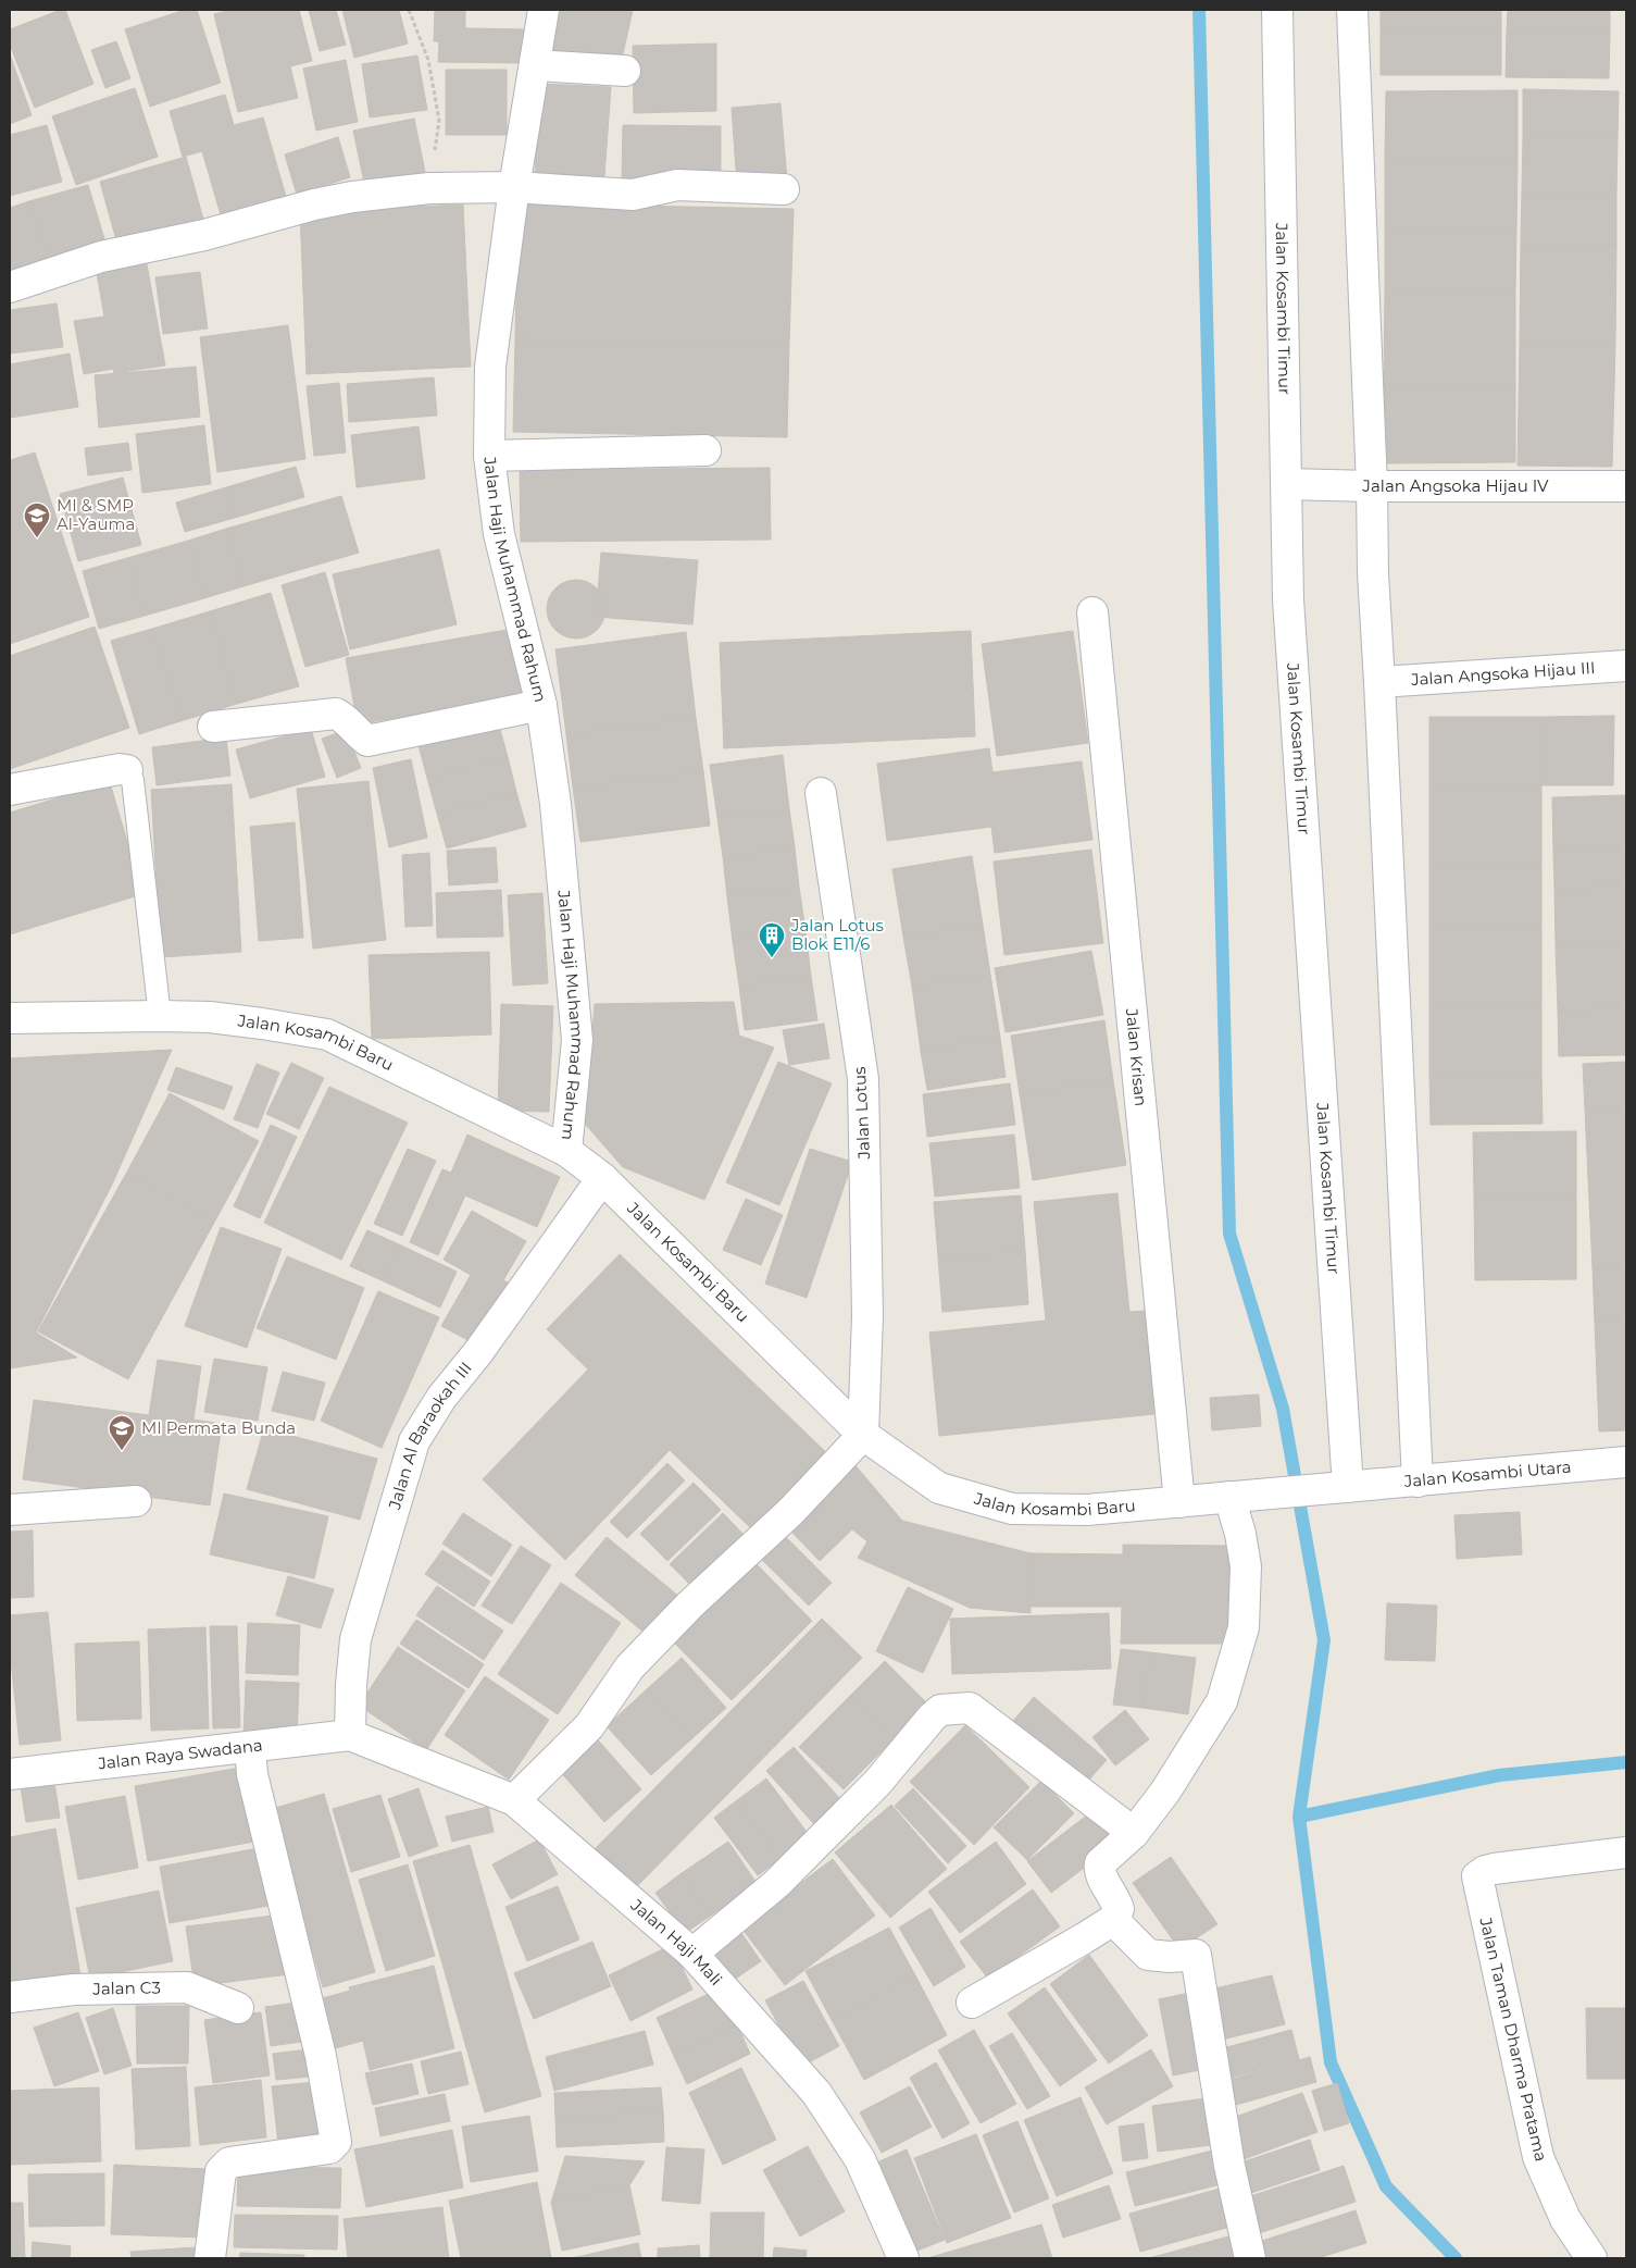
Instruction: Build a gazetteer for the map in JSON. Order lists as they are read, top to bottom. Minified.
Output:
{"streets":{"street":["Jalan Kosambi Timur","Jalan Angsoka Hijau IV","Jalan Haji Muhammad Rahum","Jalan Angsoka Hijau III","Jalan Kosambi Baru","Jalan Krisan","Jalan Lotus","Jalan Al Baraokah III","Jalan Kosambi Utara","Jalan Raya Swadana","Jalan Haji Mali","Jalan C3","Jalan Taman Dharma Pratama"]},"crossings":[["Jalan Kosambi Timur","Jalan Angsoka Hijau IV"],["Jalan Kosambi Timur","Jalan Kosambi Baru"],["Jalan Kosambi Timur","Jalan Kosambi Utara"],["Jalan Haji Muhammad Rahum","Jalan Kosambi Baru"],["Jalan Kosambi Baru","Jalan Krisan"],["Jalan Kosambi Baru","Jalan Lotus"],["Jalan Kosambi Baru","Jalan Al Baraokah III"],["Jalan Kosambi Baru","Jalan Kosambi Utara"],["Jalan Al Baraokah III","Jalan Raya Swadana"],["Jalan Al Baraokah III","Jalan Haji Mali"],["Jalan Raya Swadana","Jalan Haji Mali"]],"places":{"school or university":["MI & SMP Al-Yauma","MI Permata Bunda"],"building":["Jalan Lotus Blok E11/6"]}}
